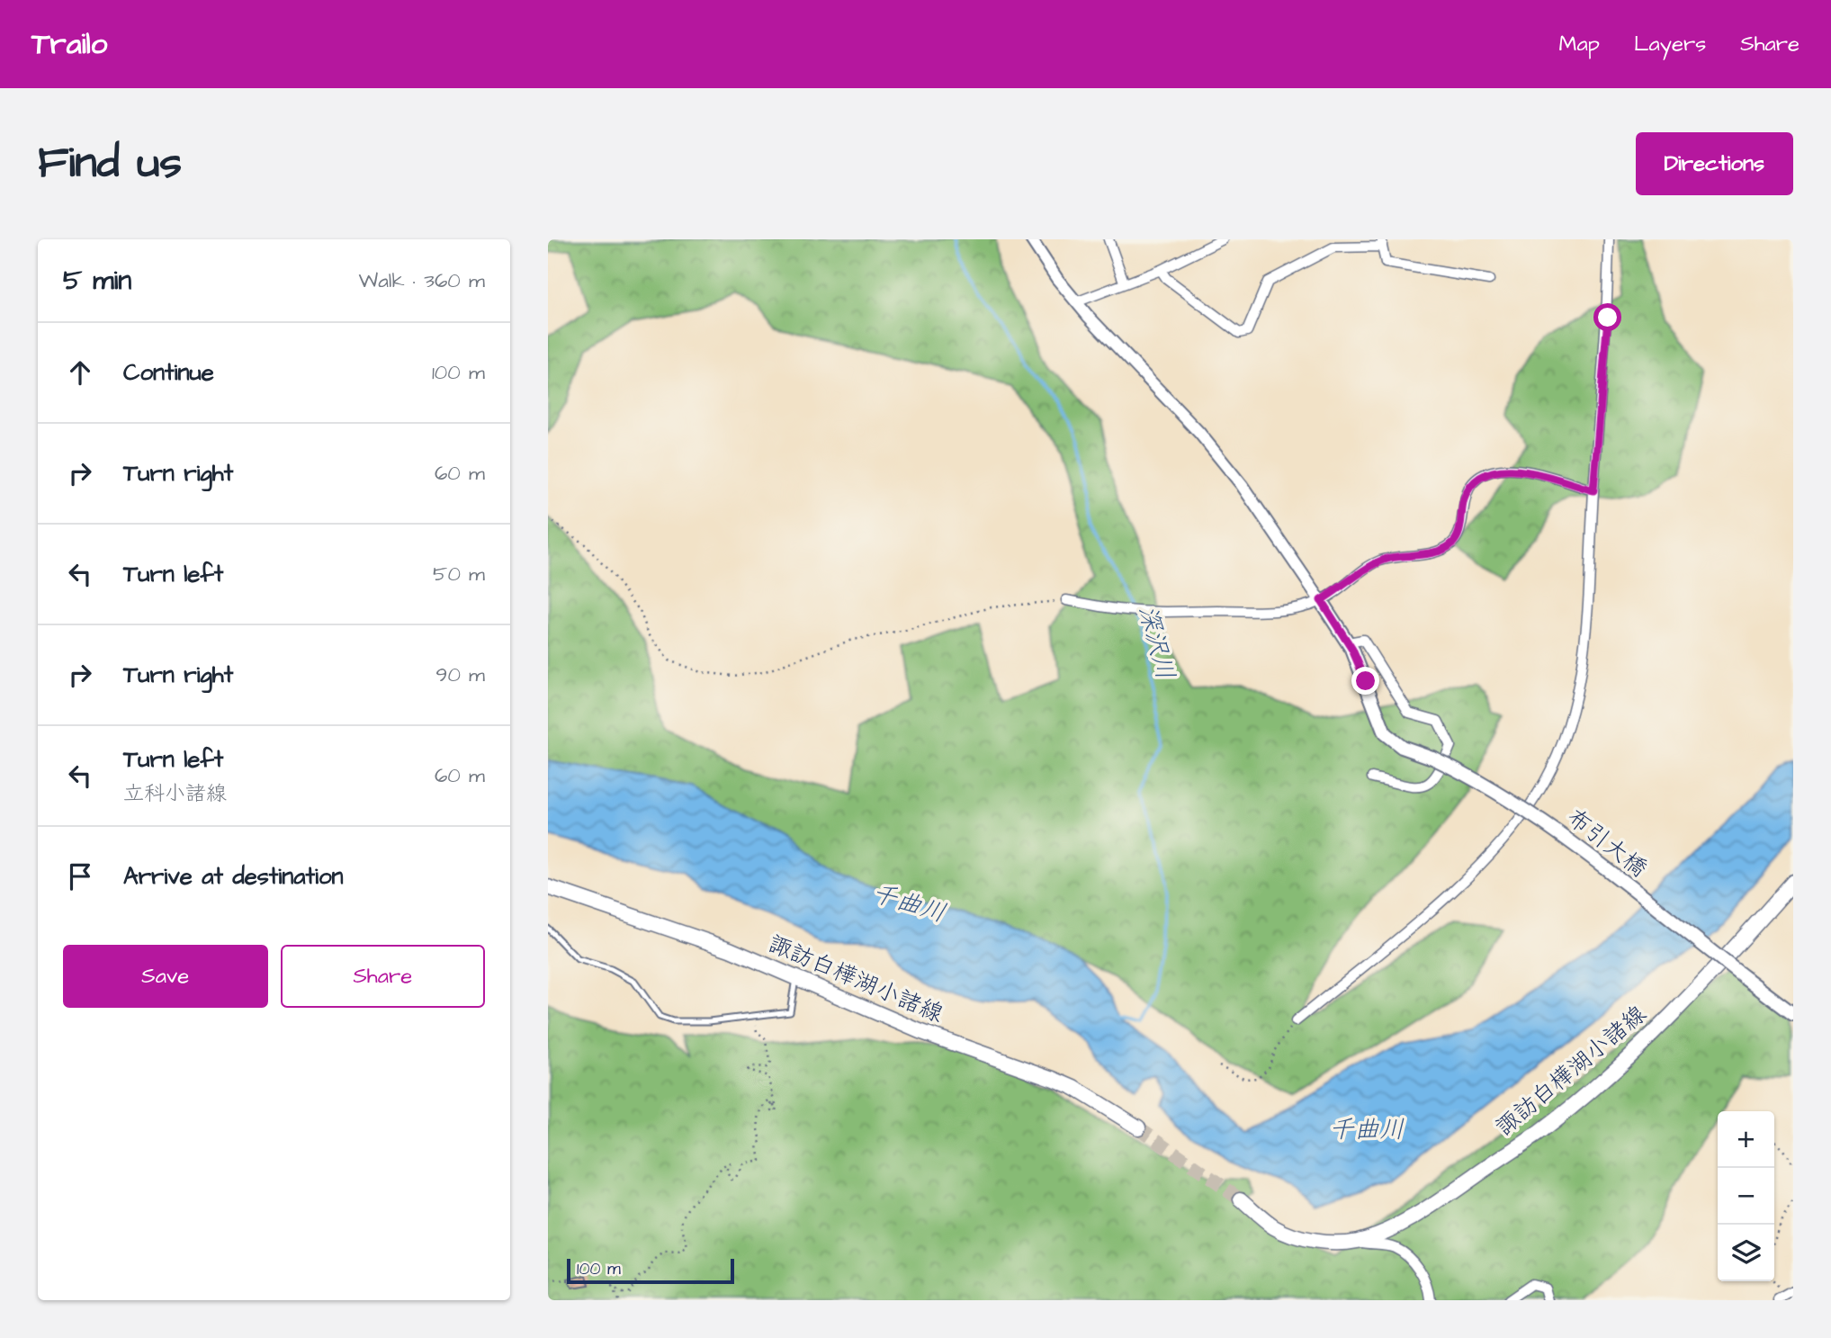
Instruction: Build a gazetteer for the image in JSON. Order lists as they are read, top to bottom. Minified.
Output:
{"streets":{"main road":["布引大橋","諏訪白樺湖小諸線"]},"water":["深沢川","千曲川"],"scale_bar":"100 m","page":{"header":"Trailo","nav":["Map","Layers","Share"],"buttons":["Directions",["Save","Share"]],"title":"Find us","heading":["5 min","Walk · 360 m"],"list":[["Continue","100 m"],["Turn right","60 m"],["Turn left","50 m"],["Turn right","90 m"],["Turn left","立科小諸線","60 m"],"Arrive at destination"],"map_buttons":["+","−"],"scale":"100 m"}}
